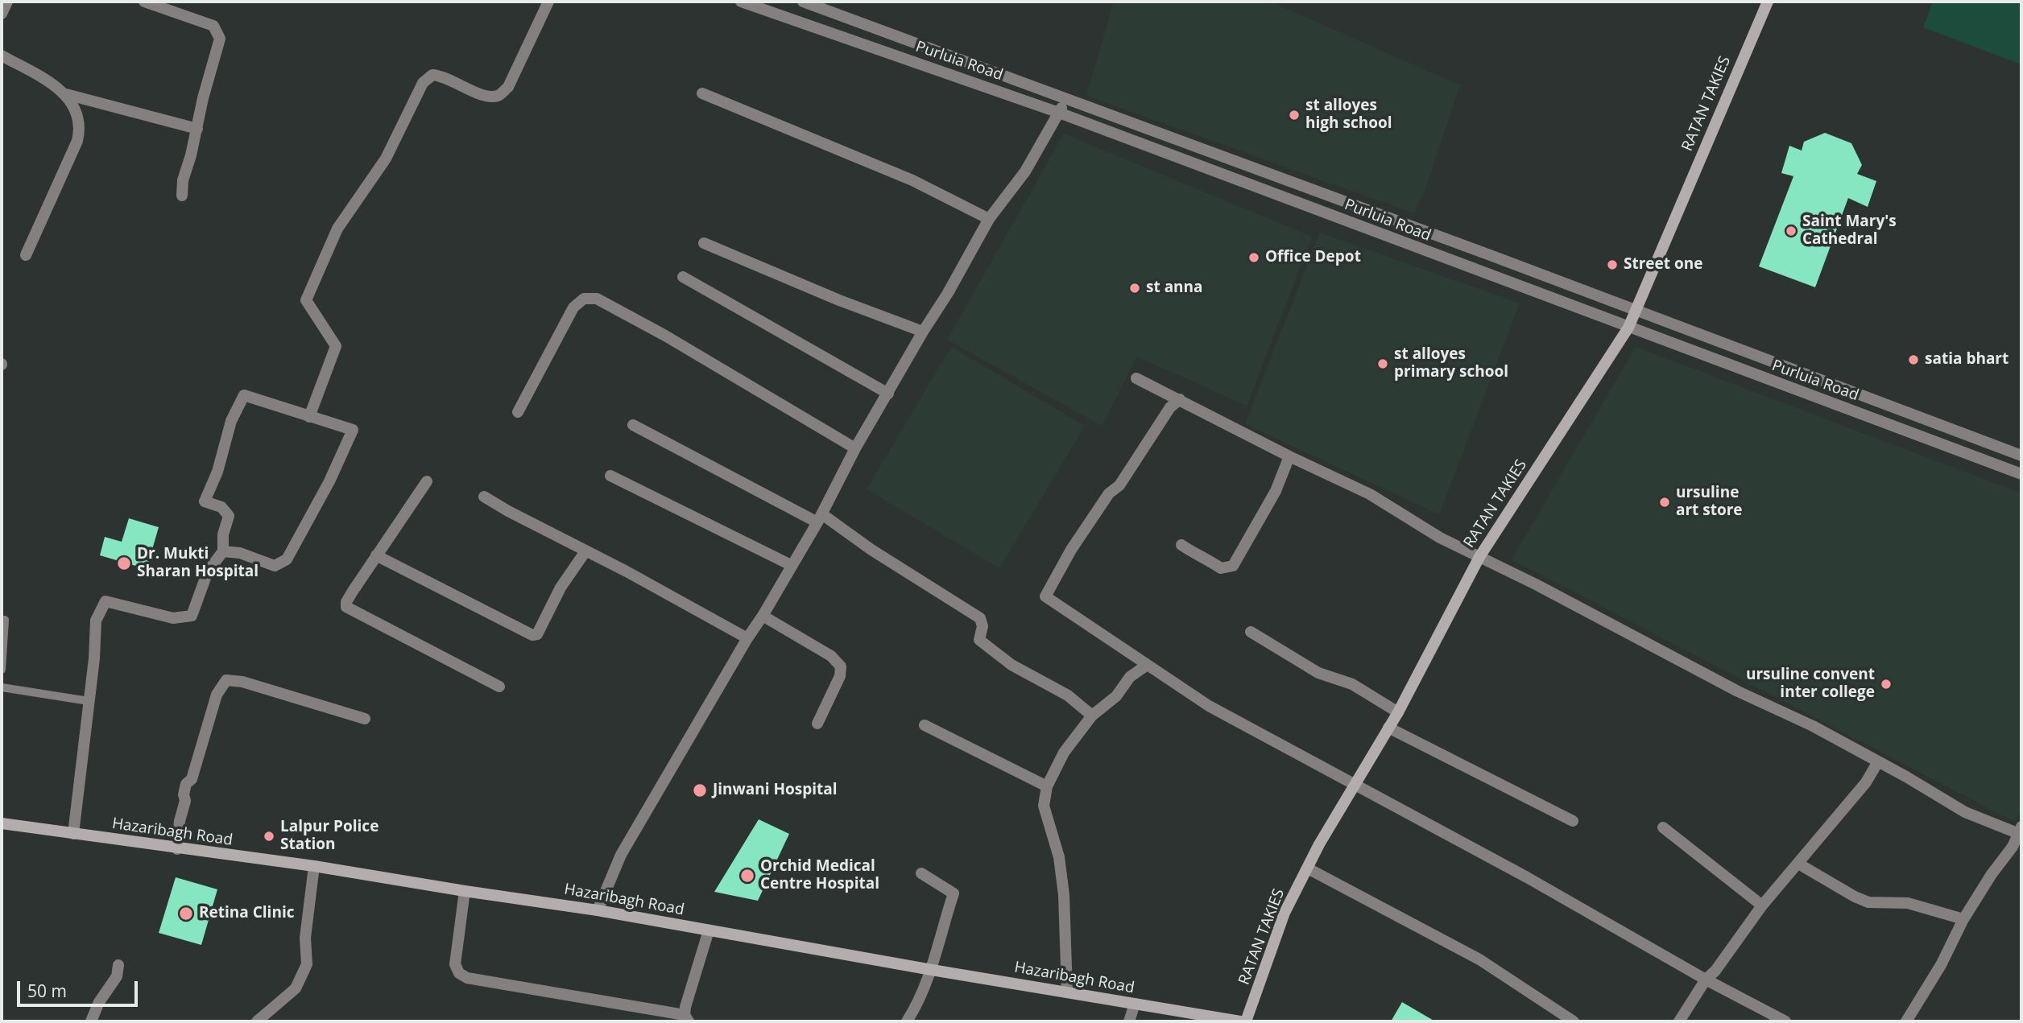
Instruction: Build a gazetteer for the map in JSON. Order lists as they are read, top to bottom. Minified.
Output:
{"streets":{"main road":["RATAN TAKIES","Hazaribagh Road"],"street":["Purluia Road"]},"crossings":[["Purluia Road","RATAN TAKIES"]],"places":["st alloyes high school","Saint Mary's Cathedral","Office Depot","Street one","st anna","satia bhart","st alloyes primary school","ursuline art store","Dr. Mukti Sharan Hospital","ursuline convent inter college","Jinwani Hospital","Lalpur Police Station","Orchid Medical Centre Hospital","Retina Clinic"],"scale_bar":"50 m"}
